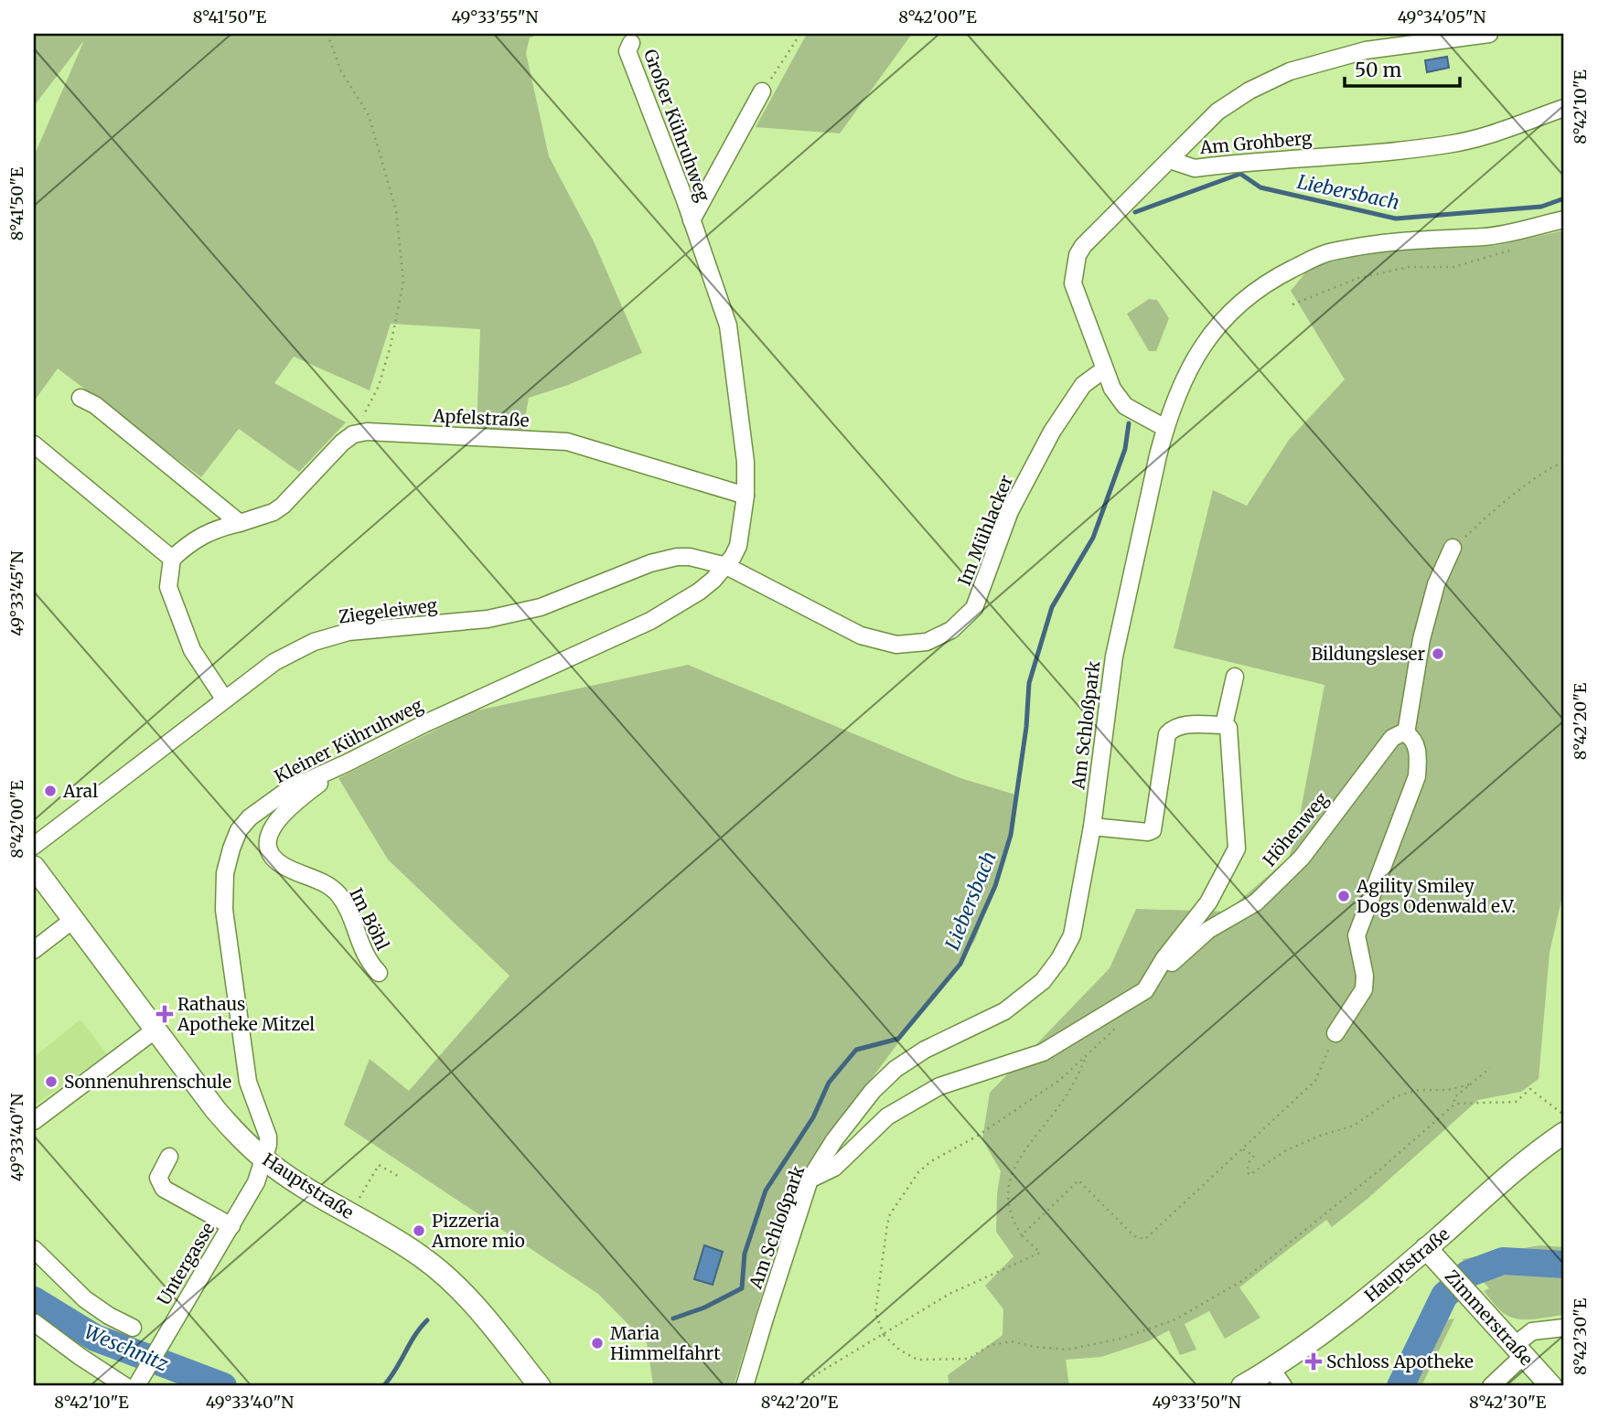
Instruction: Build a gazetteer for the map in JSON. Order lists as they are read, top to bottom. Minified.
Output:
{"streets":{"main road":["Hauptstraße","Zimmerstraße"],"street":["Großer Kühruhweg","Am Grohberg","Apfelstraße","Im Mühlacker","Ziegeleiweg","Am Schloßpark","Kleiner Kühruhweg","Höhenweg","Im Böhl","Untergasse"]},"crossings":[["Großer Kühruhweg","Apfelstraße"],["Großer Kühruhweg","Im Mühlacker"],["Großer Kühruhweg","Ziegeleiweg"],["Großer Kühruhweg","Kleiner Kühruhweg"],["Im Mühlacker","Ziegeleiweg"],["Kleiner Kühruhweg","Im Böhl"],["Kleiner Kühruhweg","Hauptstraße"],["Kleiner Kühruhweg","Untergasse"],["Hauptstraße","Untergasse"],["Hauptstraße","Zimmerstraße"]],"water":["Liebersbach","Weschnitz"],"places":{"other":["Bildungsleser","Aral","Agility Smiley Dogs Odenwald e.V.","Sonnenuhrenschule","Pizzeria Amore mio","Maria Himmelfahrt"],"health":["Rathaus Apotheke Mitzel","Schloss Apotheke"]},"scale_bar":"50 m","coordinates":["8°41'50\"E","49°33'55\"N","8°42'00\"E","49°34'05\"N","8°42'10\"E","49°33'45\"N","8°42'20\"E","49°33'40\"N","8°42'30\"E","49°33'50\"N"]}
